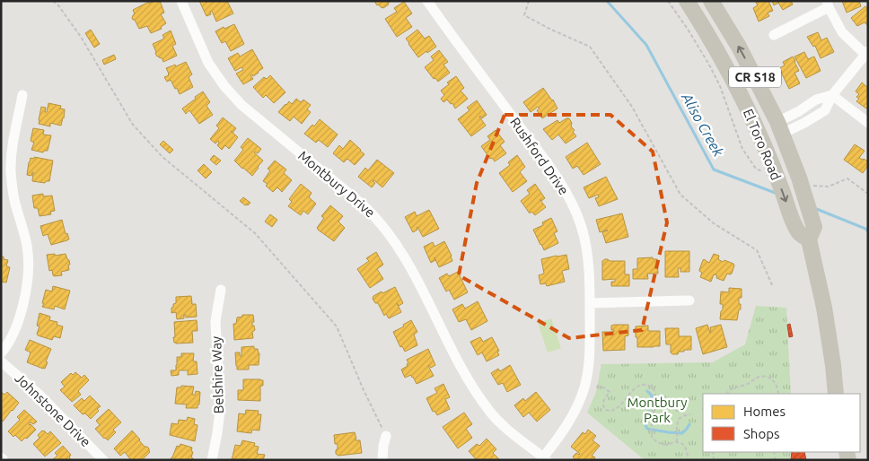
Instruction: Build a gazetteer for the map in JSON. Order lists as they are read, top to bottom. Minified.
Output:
{"streets":{"main road":["CR S18","El Toro Road"],"street":["Rushford Drive","Montbury Drive","Belshire Way","Johnstone Drive"]},"crossings":[["Rushford Drive","Montbury Drive"]],"water":["Aliso Creek"],"parks":["Montbury Park"],"legend":["Homes","Shops"]}
